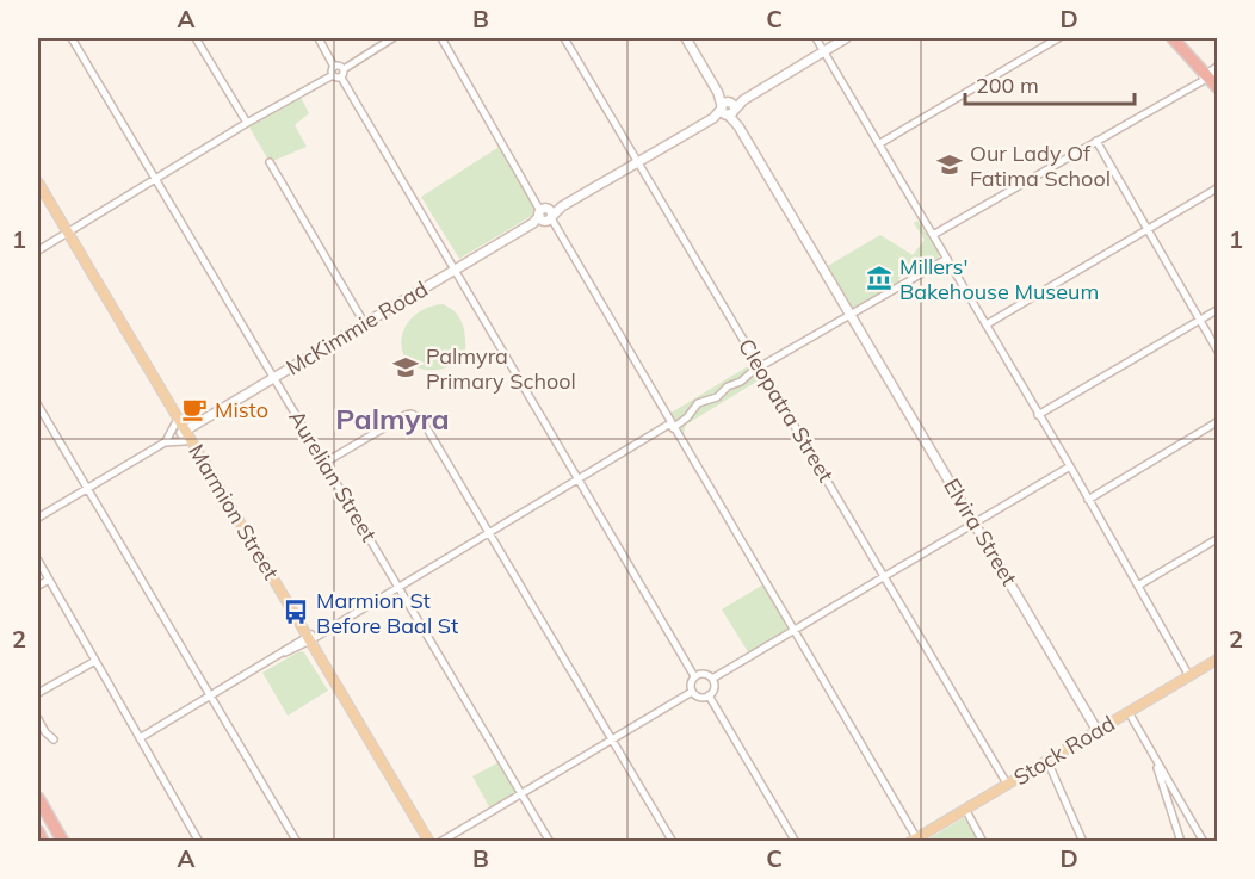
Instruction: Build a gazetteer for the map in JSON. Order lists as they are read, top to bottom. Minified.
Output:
{"streets":{"main road":["Marmion Street","Stock Road"],"street":["McKimmie Road","Cleopatra Street","Aurelian Street","Elvira Street"]},"crossings":[["McKimmie Road","Cleopatra Street"],["McKimmie Road","Aurelian Street"],["McKimmie Road","Marmion Street"],["McKimmie Road","Elvira Street"],["Cleopatra Street","Stock Road"],["Elvira Street","Stock Road"]],"districts":["Palmyra"],"places":{"school or university":["Our Lady Of Fatima School","Palmyra Primary School"],"museum":["Millers' Bakehouse Museum"],"cafe":["Misto"],"bus stop":["Marmion St Before Baal St"]},"scale_bar":"200 m","grid":{"columns":["A","B","C","D"],"rows":["1","2"]}}
